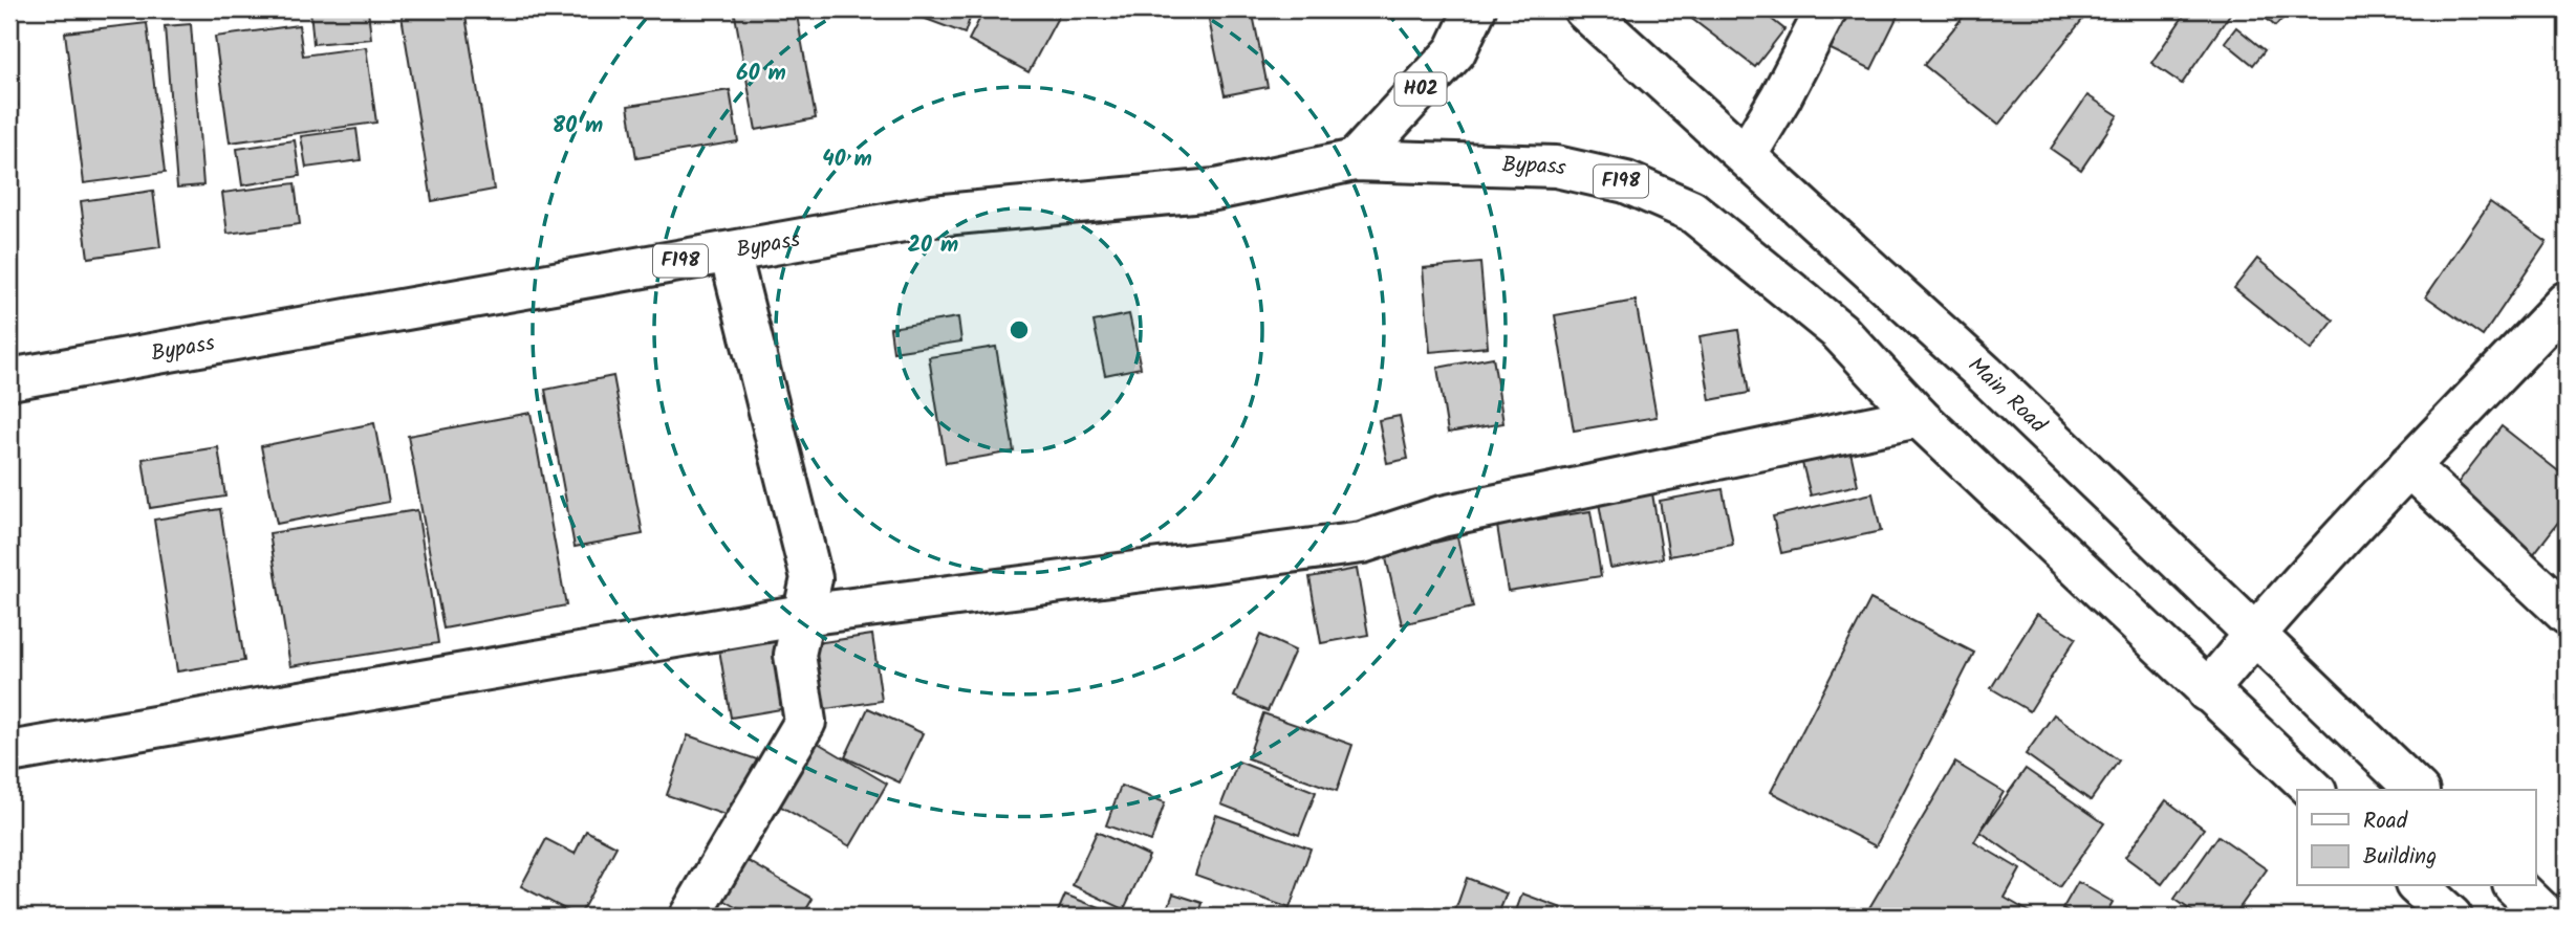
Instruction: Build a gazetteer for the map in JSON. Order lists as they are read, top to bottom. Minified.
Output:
{"streets":{"main road":["H02","Bypass","F198","Main Road"]},"crossings":[["H02","Bypass"]],"legend":["Road","Building"],"rings":["60 m","80 m","40 m","20 m"]}
